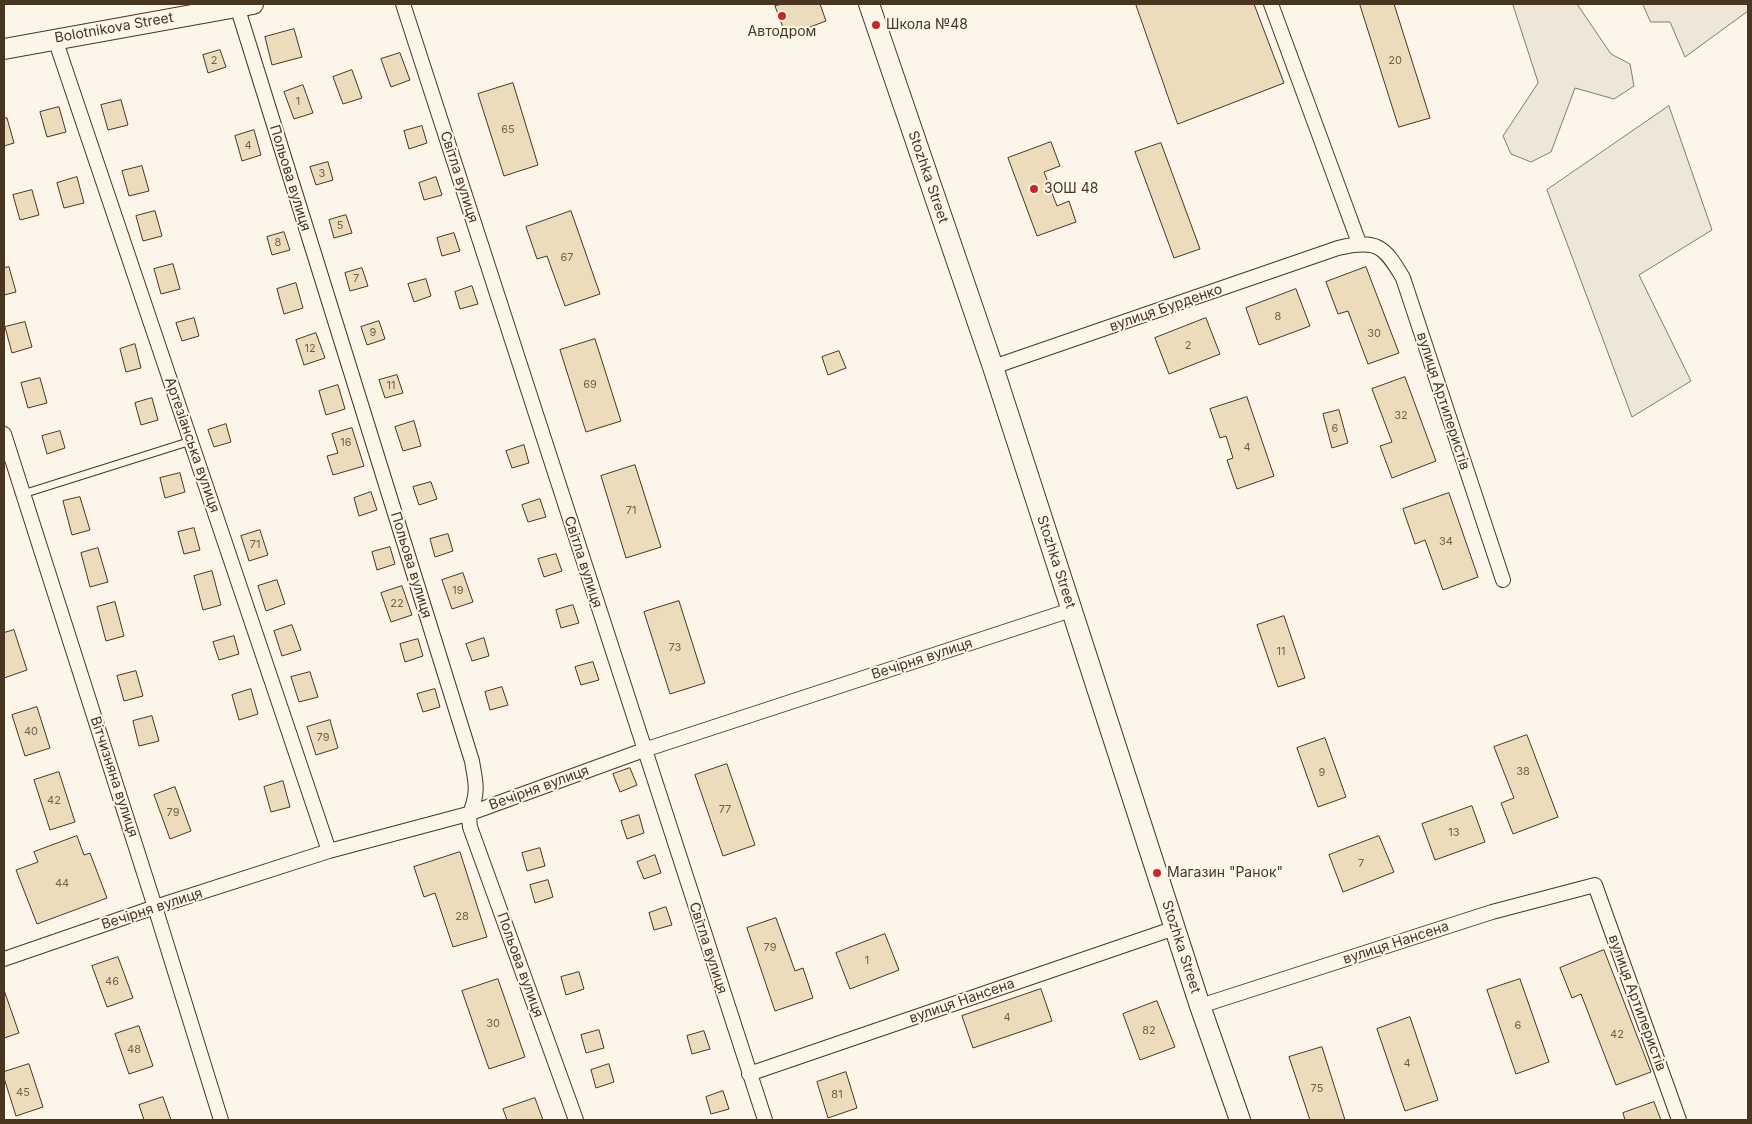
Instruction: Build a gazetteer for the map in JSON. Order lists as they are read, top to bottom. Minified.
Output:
{"streets":{"street":["Bolotnikova Street","Світла вулиця","Stozhka Street","Польова вулиця","вулиця Бурденко","вулиця Артилеристів","Артезіанська вулиця","Вечірня вулиця","Вітчизняна вулиця","вулиця Нансена"]},"crossings":[["Bolotnikova Street","Польова вулиця"],["Bolotnikova Street","Артезіанська вулиця"],["Світла вулиця","Вечірня вулиця"],["Світла вулиця","вулиця Нансена"],["Stozhka Street","вулиця Бурденко"],["Stozhka Street","Вечірня вулиця"],["Stozhka Street","вулиця Нансена"],["Польова вулиця","Вечірня вулиця"],["вулиця Бурденко","вулиця Артилеристів"],["вулиця Артилеристів","вулиця Нансена"],["Артезіанська вулиця","Вечірня вулиця"],["Вечірня вулиця","Вітчизняна вулиця"]],"places":["Автодром","Школа №48","ЗОШ 48","Магазин \"Ранок\""],"house_numbers":["2","20","1","65","4","3","5","8","67","7","8","9","30","2","12","69","11","32","6","16","4","71","34","71","19","22","73","11","40","79","38","9","42","77","79","13","7","44","28","79","1","46","4","30","6","82","42","48","4","75","45","81"]}
